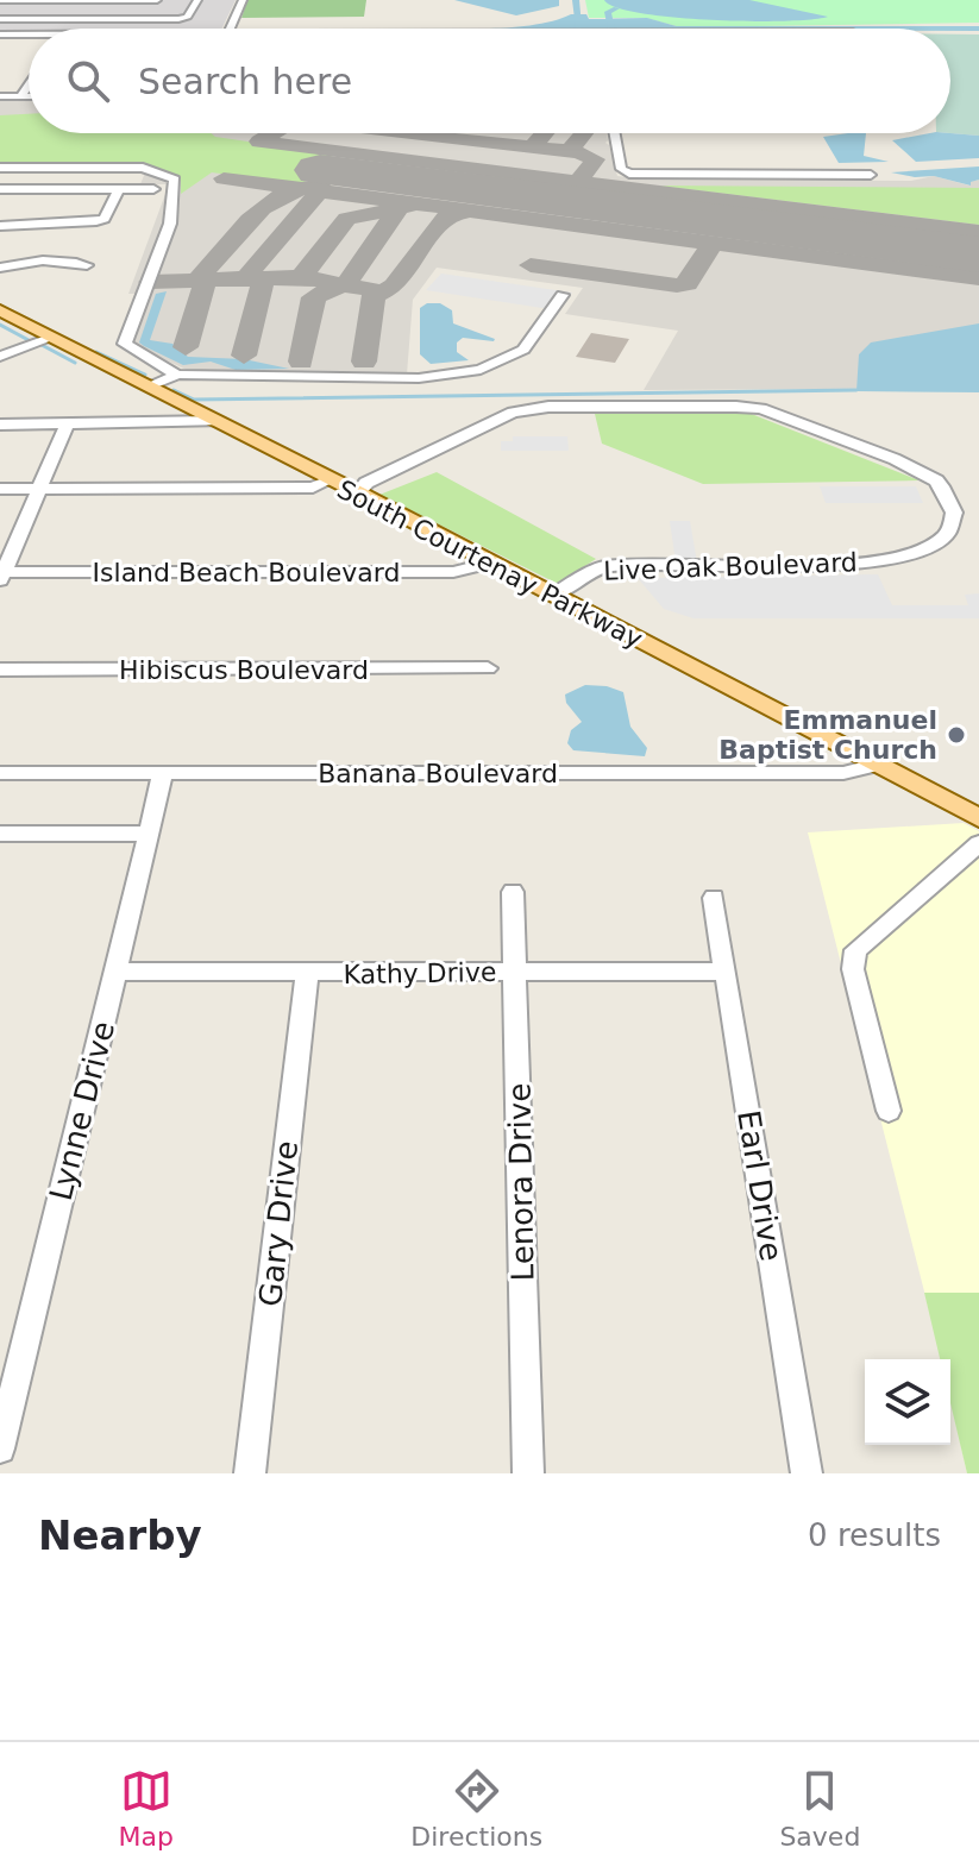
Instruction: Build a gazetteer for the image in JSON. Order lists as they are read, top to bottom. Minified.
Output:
{"streets":{"main road":["South Courtenay Parkway"],"street":["Live Oak Boulevard","Island Beach Boulevard","Hibiscus Boulevard","Banana Boulevard","Kathy Drive","Lynne Drive","Lenora Drive","Earl Drive","Gary Drive"]},"crossings":[["South Courtenay Parkway","Live Oak Boulevard"],["South Courtenay Parkway","Island Beach Boulevard"],["South Courtenay Parkway","Banana Boulevard"],["Banana Boulevard","Lynne Drive"],["Kathy Drive","Lynne Drive"],["Kathy Drive","Lenora Drive"],["Kathy Drive","Earl Drive"],["Kathy Drive","Gary Drive"]],"places":["Emmanuel Baptist Church"],"page":{"search":"Search here","heading":["Nearby","0 results"],"nav":["Map","Directions","Saved"]}}
